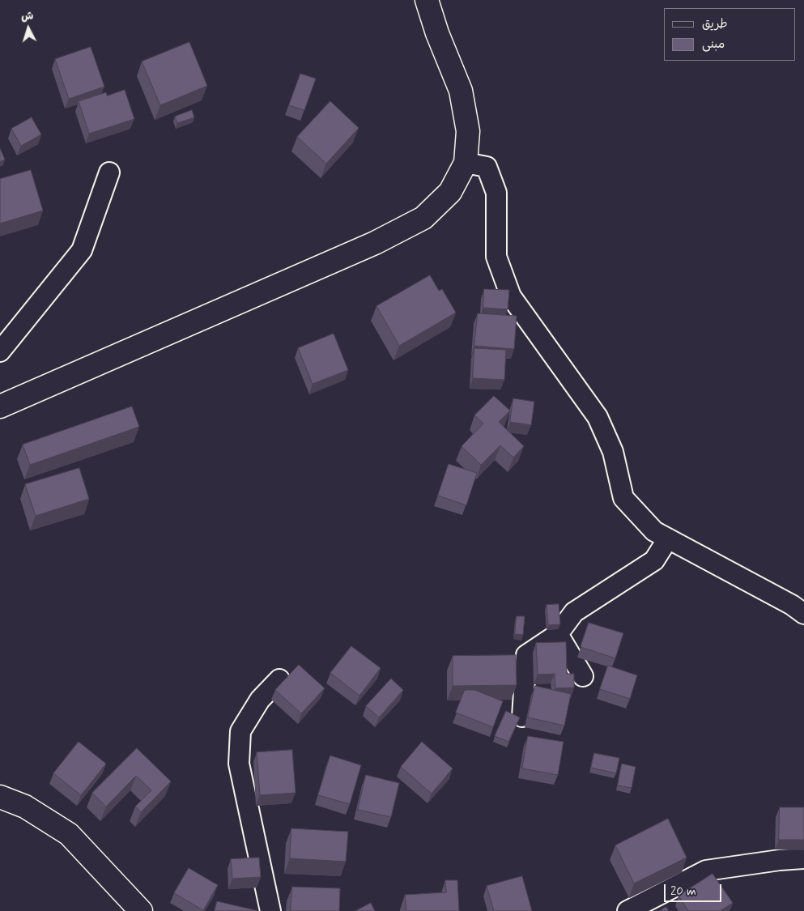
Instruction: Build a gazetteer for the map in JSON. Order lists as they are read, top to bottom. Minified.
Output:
{"legend":["طريق","مبنى"],"scale_bar":"20 m","north":"top"}
